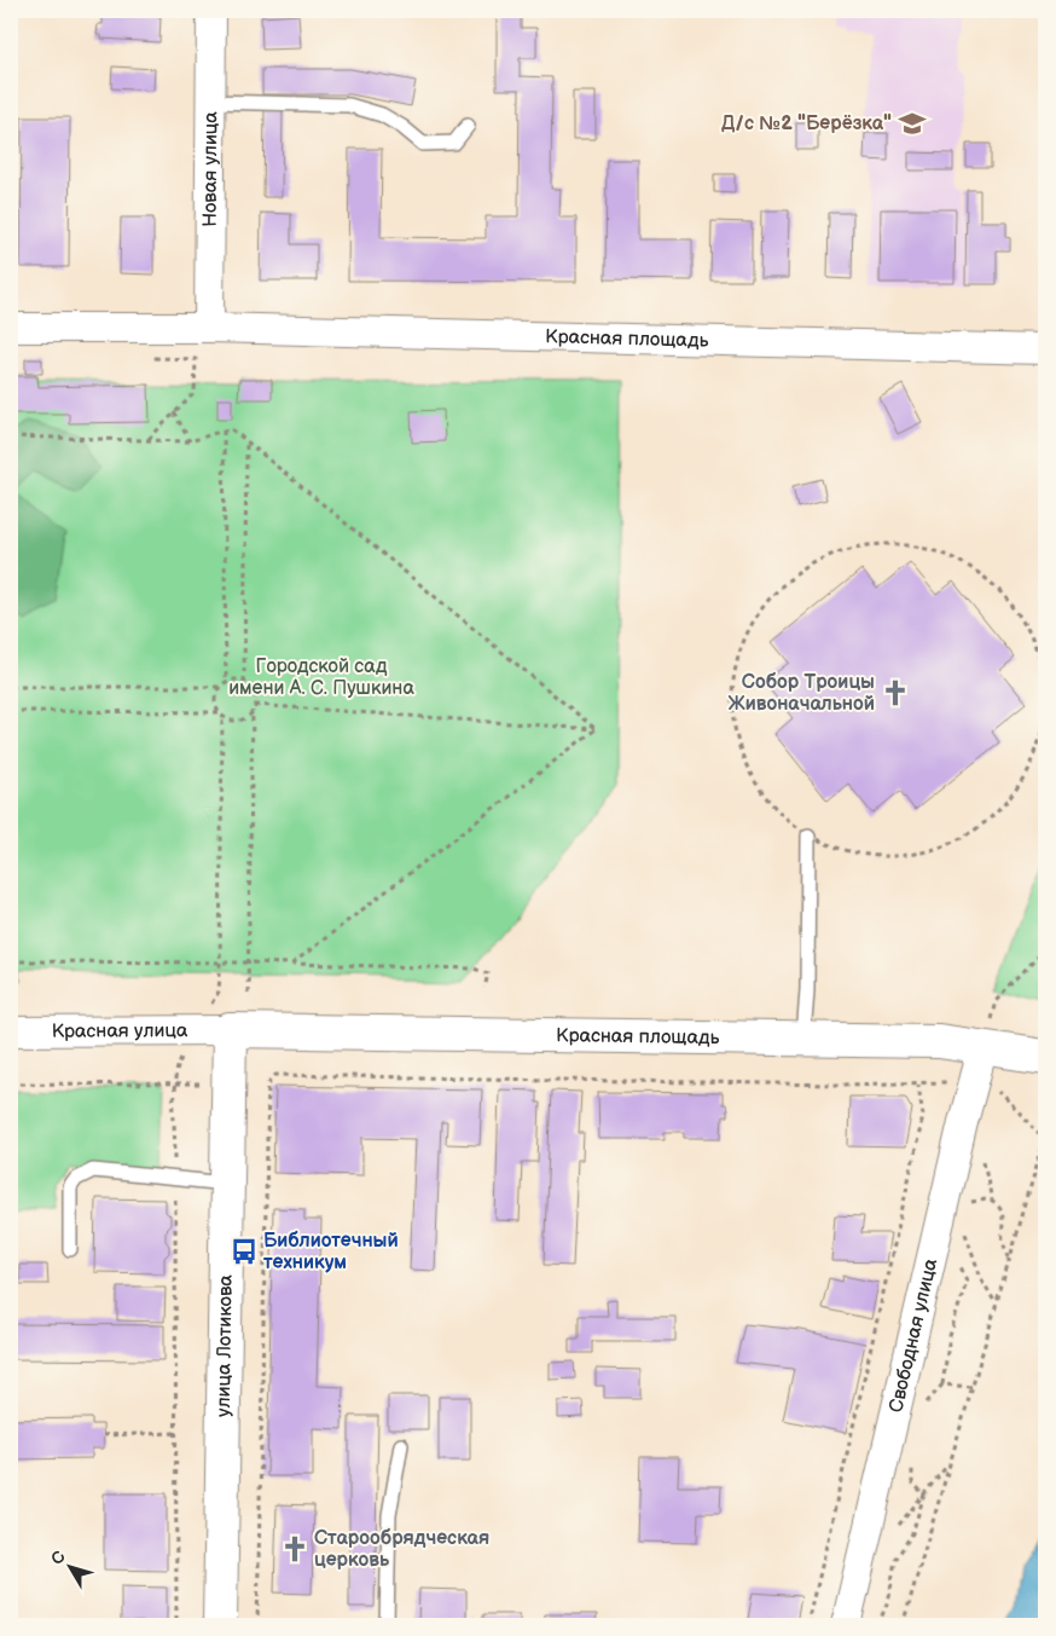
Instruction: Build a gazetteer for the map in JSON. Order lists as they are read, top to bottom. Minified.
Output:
{"streets":{"main road":["Красная площадь","улица Лотикова"],"street":["Новая улица","Красная улица","Свободная улица"]},"crossings":[["Новая улица","Красная площадь"],["Красная площадь","Красная улица"],["Красная площадь","Свободная улица"],["Красная площадь","улица Лотикова"],["Красная улица","улица Лотикова"]],"parks":["Городской сад имени А. С. Пушкина"],"places":{"school or university":["Д/с №2 \"Берёзка\""],"church":["Собор Троицы Живоначальной","Старообрядческая церковь"],"bus stop":["Библиотечный техникум"]},"north":"top left"}
